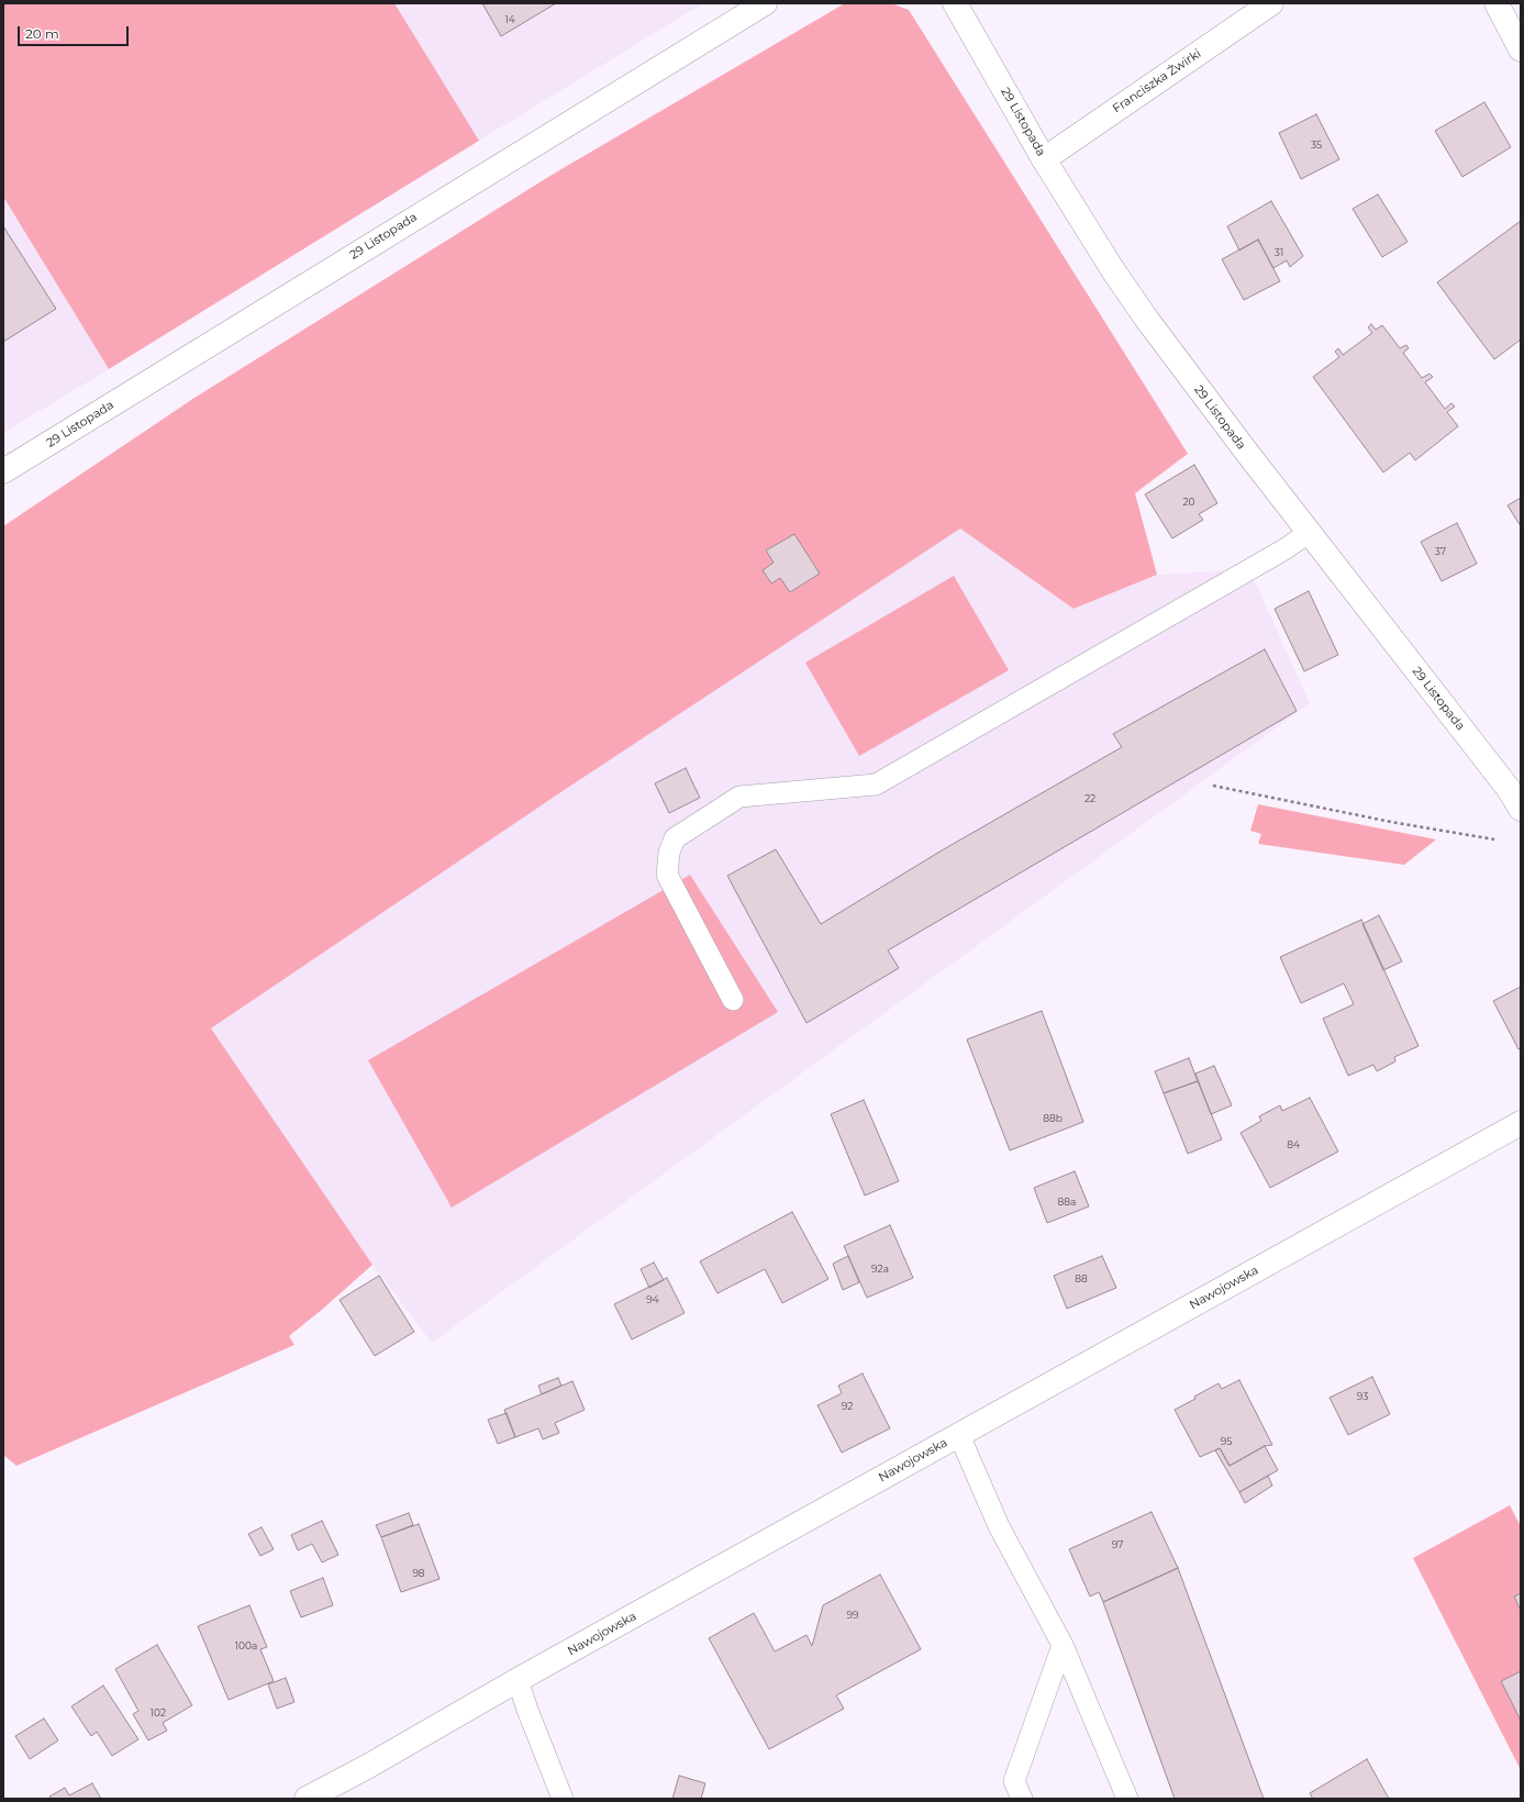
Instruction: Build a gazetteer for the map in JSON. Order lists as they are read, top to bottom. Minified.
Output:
{"streets":{"street":["Franciszka Żwirki","29 Listopada","Nawojowska"]},"crossings":[["Franciszka Żwirki","29 Listopada"]],"house_numbers":["14","35","31","20","37","22","88b","84","88a","92a","88","94","93","92","95","97","98","99","100a","102"],"scale_bar":"20 m"}
